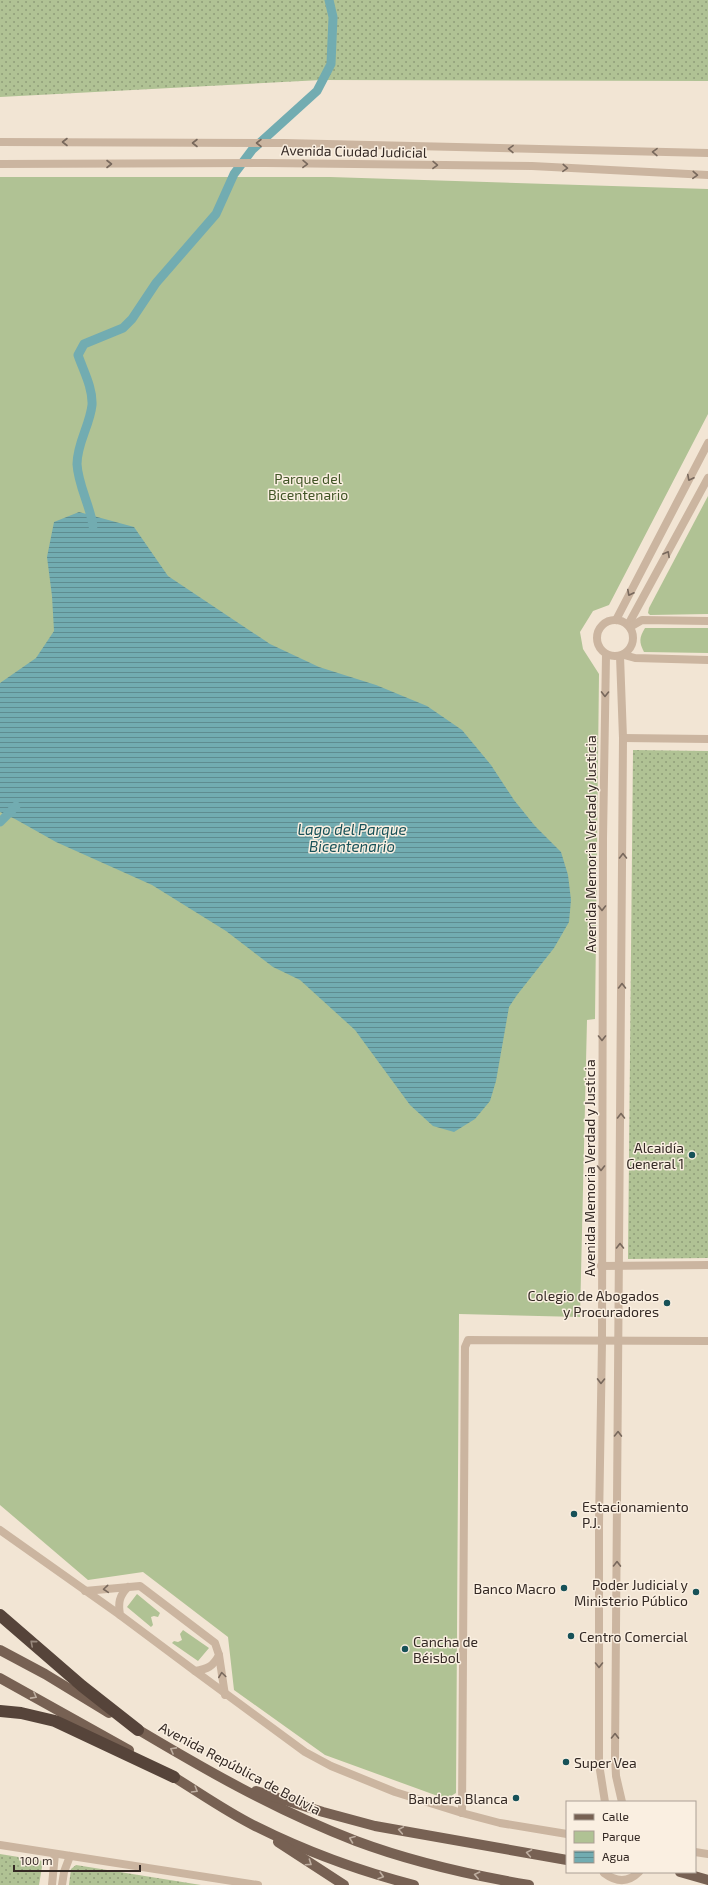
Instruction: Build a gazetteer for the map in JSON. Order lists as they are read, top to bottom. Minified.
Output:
{"streets":{"main road":["Avenida República de Bolivia"],"street":["Avenida Ciudad Judicial","Avenida Memoria Verdad y Justicia"]},"water":["Lago del Parque Bicentenario"],"parks":["Parque del Bicentenario"],"places":["Alcaidía General 1","Colegio de Abogados y Procuradores","Estacionamiento P.J.","Banco Macro","Poder Judicial y Ministerio Público","Centro Comercial","Cancha de Béisbol","Super Vea","Bandera Blanca"],"legend":["Calle","Parque","Agua"],"scale_bar":"100 m"}
